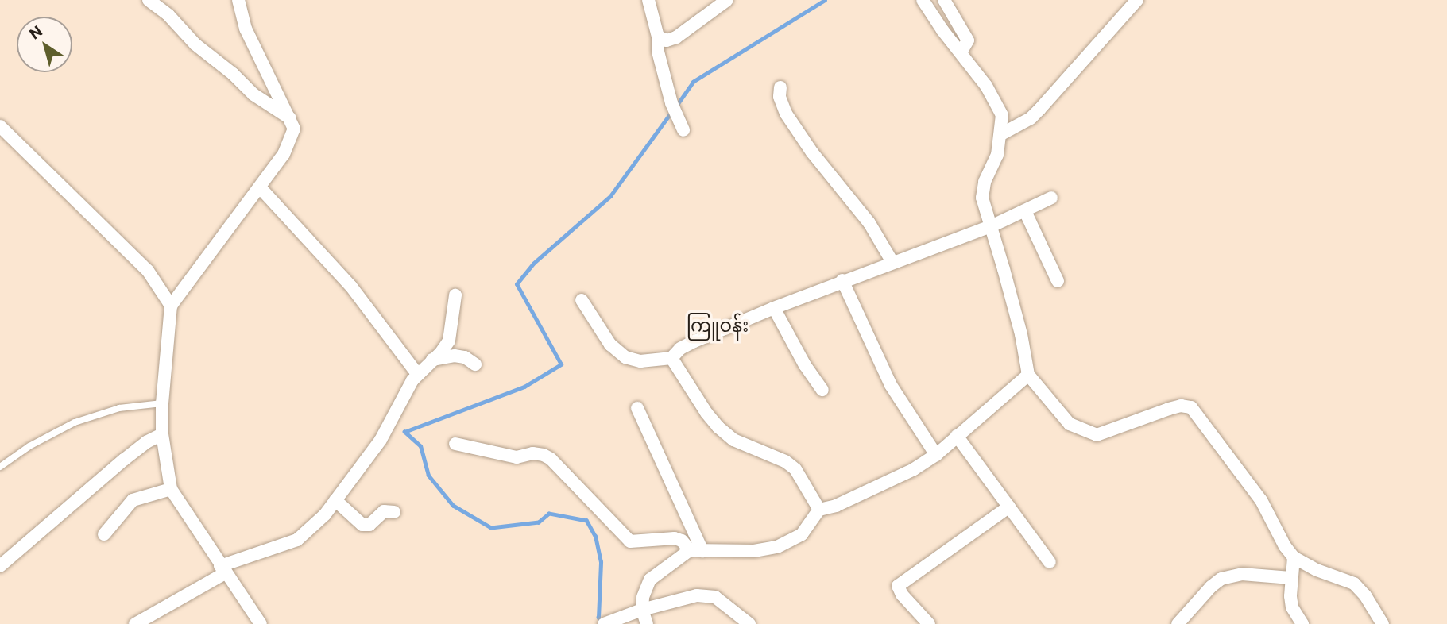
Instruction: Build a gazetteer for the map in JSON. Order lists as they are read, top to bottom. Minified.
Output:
{"districts":["ကြူဝန်း"],"north":"top left"}
